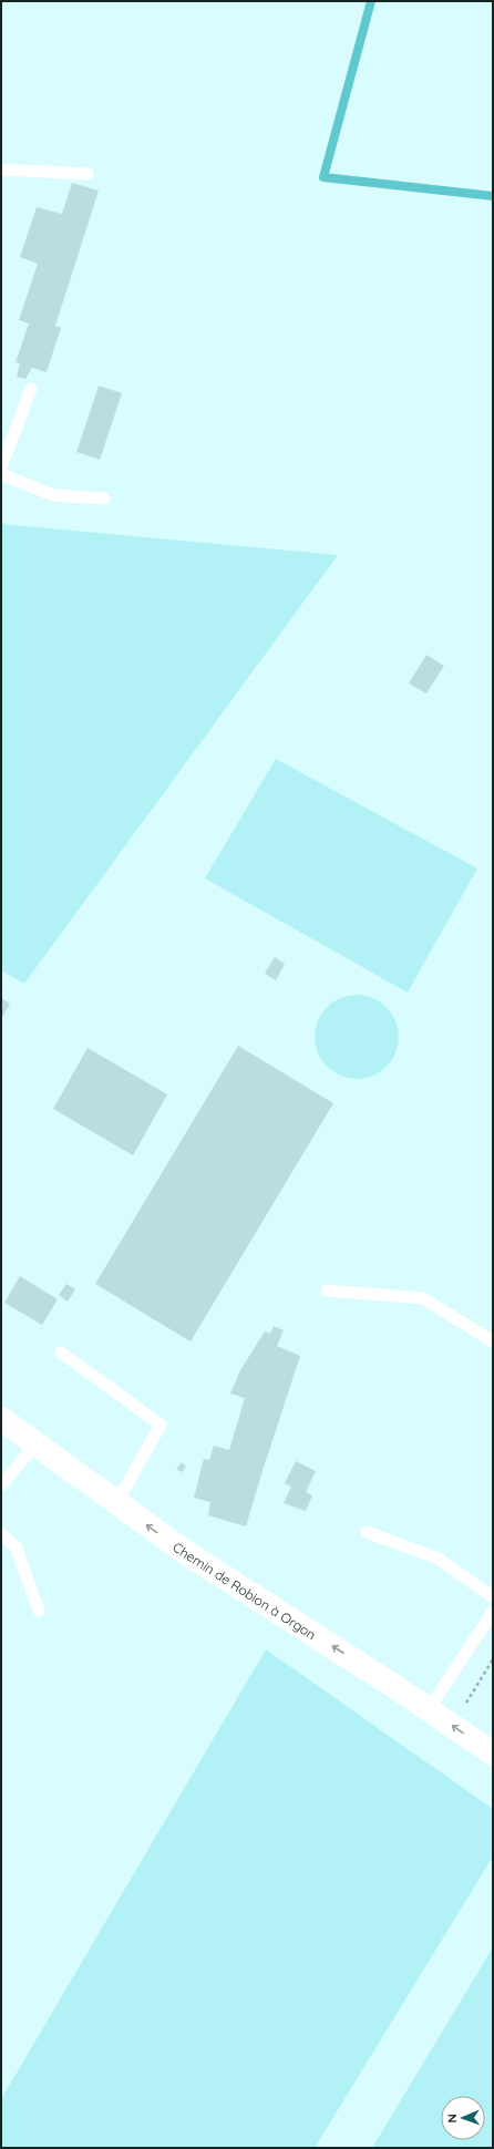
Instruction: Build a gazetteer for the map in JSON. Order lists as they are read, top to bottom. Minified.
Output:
{"streets":{"street":["Chemin de Robion à Orgon"]},"one_way":["Chemin de Robion à Orgon"],"north":"left"}
